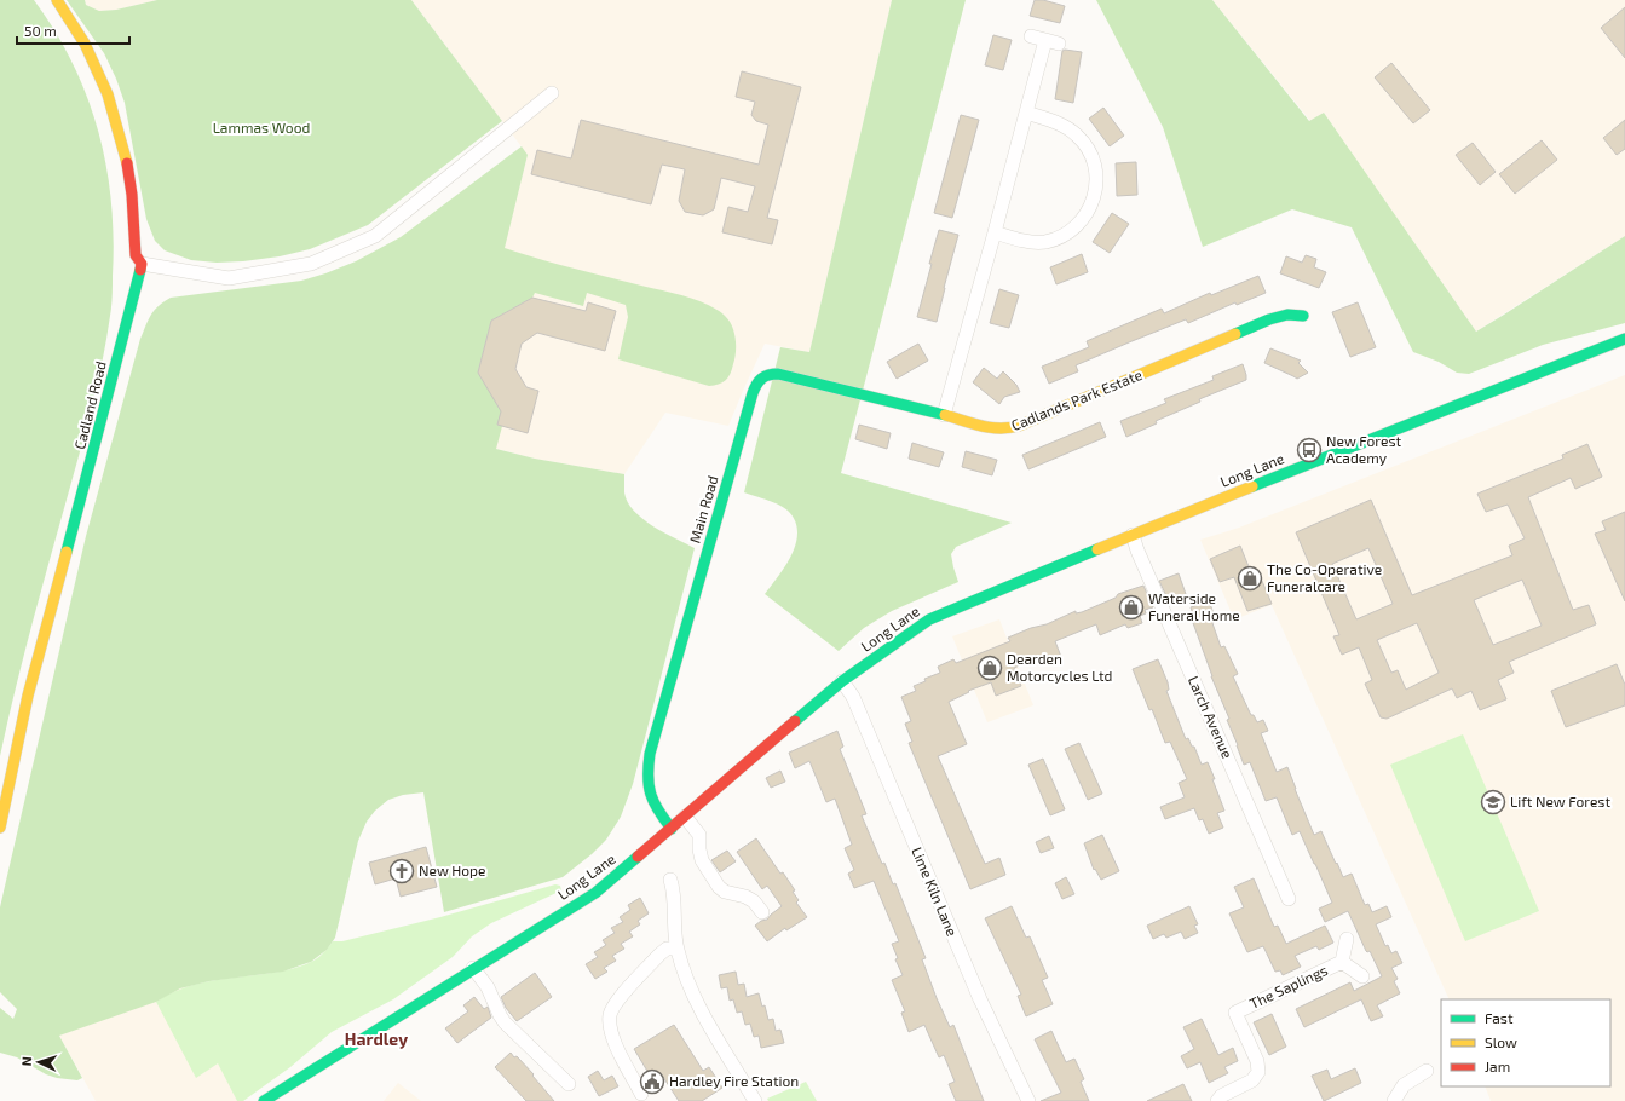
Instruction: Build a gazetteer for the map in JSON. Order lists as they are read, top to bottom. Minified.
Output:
{"streets":{"street":["Cadlands Park Estate","Cadland Road","Long Lane","Main Road","Larch Avenue","Lime Kiln Lane","The Saplings"]},"crossings":[["Cadlands Park Estate","Main Road"],["Long Lane","Main Road"],["Long Lane","Larch Avenue"],["Long Lane","Lime Kiln Lane"]],"districts":["Hardley"],"parks":["Lammas Wood"],"places":{"bus stop":["New Forest Academy"],"shop":["The Co-Operative Funeralcare","Waterside Funeral Home","Dearden Motorcycles Ltd"],"school or university":["Lift New Forest"],"church":["New Hope"],"public building":["Hardley Fire Station"]},"legend":["Fast","Slow","Jam"],"scale_bar":"50 m","north":"left"}
